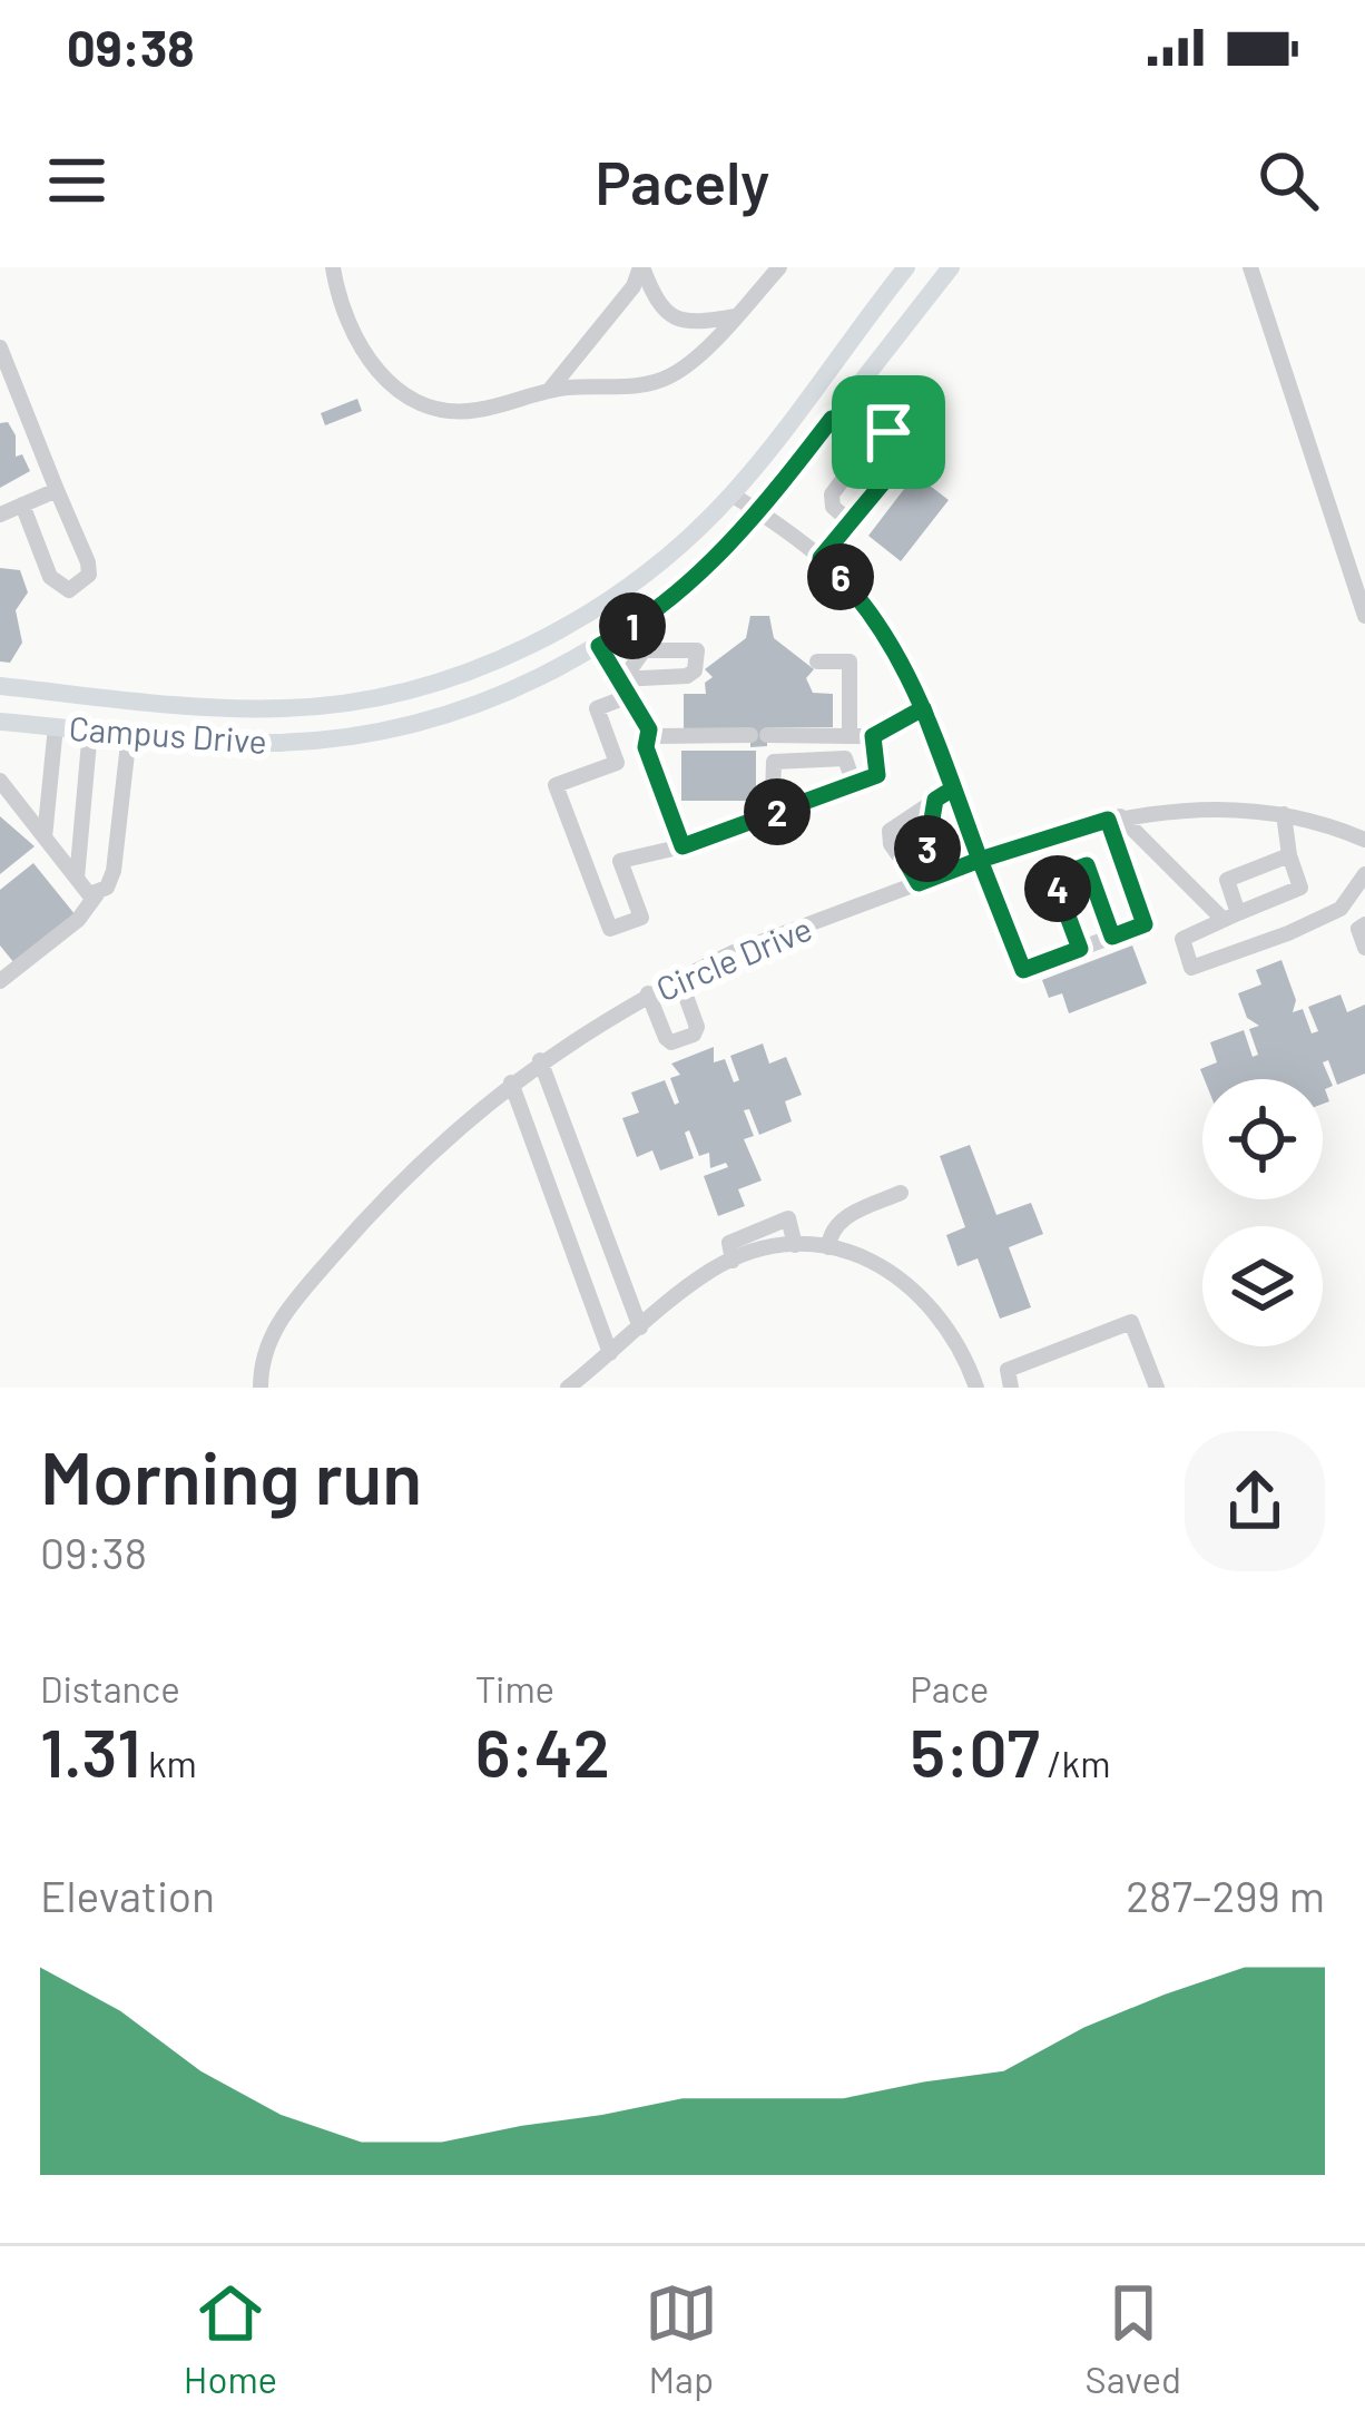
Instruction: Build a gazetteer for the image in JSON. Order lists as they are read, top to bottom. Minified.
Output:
{"streets":{"main road":["Campus Drive"],"street":["Circle Drive"]},"page":{"status":"09:38","header":"Pacely","pins":["6","1","2","3","4"],"heading":["Morning run","09:38"],"stats":[["Distance","1.31 km"],["Time","6:42"],["Pace","5:07 /km"]],"chart":["Elevation","287–299 m"],"tabs":["Home","Map","Saved"]}}
